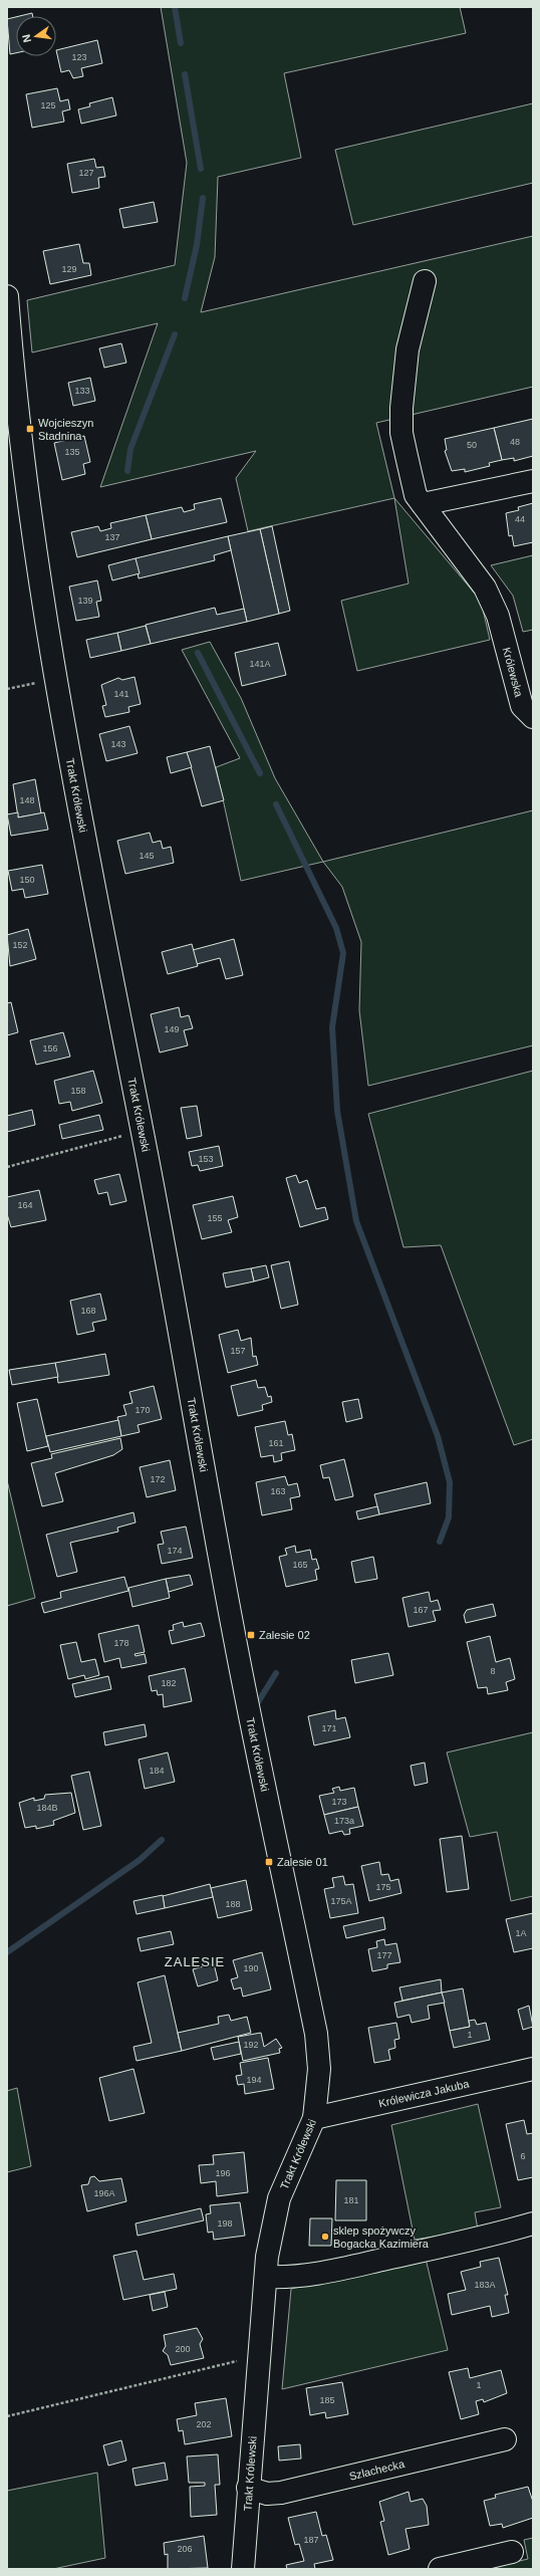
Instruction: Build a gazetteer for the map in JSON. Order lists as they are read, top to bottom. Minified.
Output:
{"streets":{"street":["Królewska","Trakt Królewski","Królewicza Jakuba","Szlachecka"]},"crossings":[["Trakt Królewski","Królewicza Jakuba"],["Trakt Królewski","Szlachecka"]],"districts":["ZALESIE"],"places":{"transit":["Wojcieszyn Stadnina","Zalesie 02","Zalesie 01"],"other":["sklep spożywczy Bogacka Kazimiera"]},"house_numbers":["123","125","127","129","133","48","50","135","44","137","139","141A","141","143","148","145","150","152","149","156","158","153","164","155","168","157","170","161","172","163","174","165","167","178","8","182","171","184","173","184B","173a","175","175A","188","1A","177","190","1","192","194","6","196","196A","181","198","183A","200","1","185","202","187","206"],"north":"left"}
